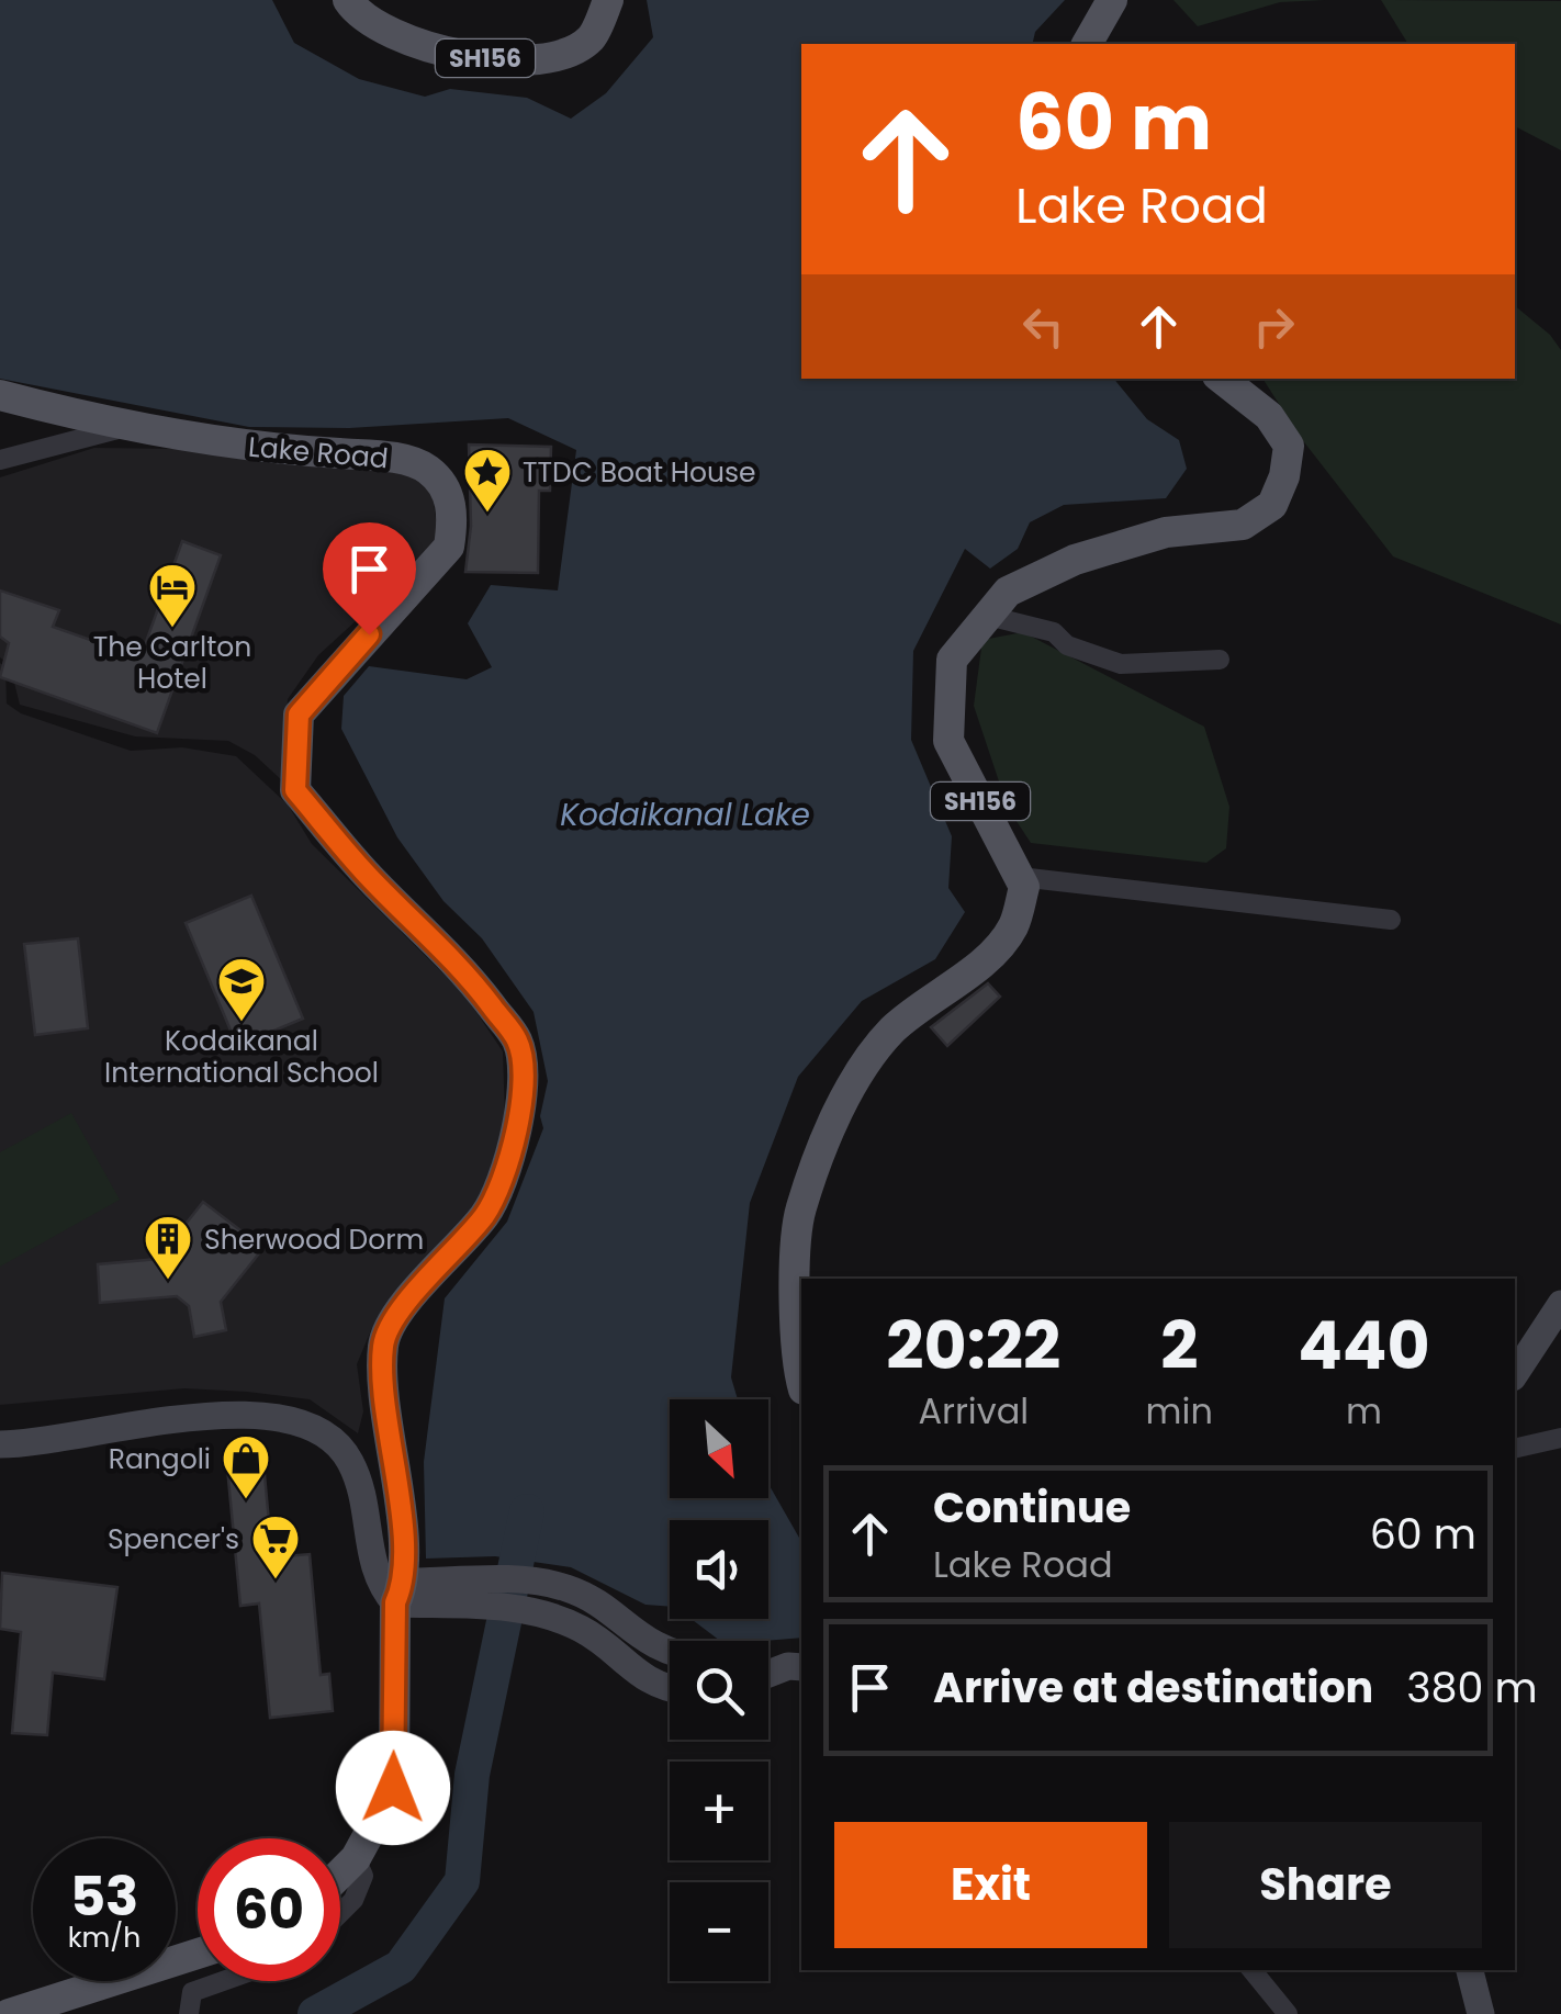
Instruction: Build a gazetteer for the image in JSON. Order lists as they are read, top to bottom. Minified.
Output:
{"streets":{"main road":["SH156","Lake Road"]},"water":["Kodaikanal Lake"],"places":{"place":["TTDC Boat House"],"hotel":["The Carlton Hotel"],"school or university":["Kodaikanal International School"],"building":["Sherwood Dorm"],"shop":["Rangoli"],"supermarket":["Spencer's"]},"north":"bottom right","page":{"turn":["60 m","Lake Road"],"eta":["20:22","Arrival","2","min","440","m"],"map_buttons":["+","−"],"list":[{"name":"Continue","note":"Lake Road","value":"60 m"},{"name":"Arrive at destination","value":"380 m"}],"buttons":["Exit","Share"],"speed":"53 km/h","limit":"60"}}
